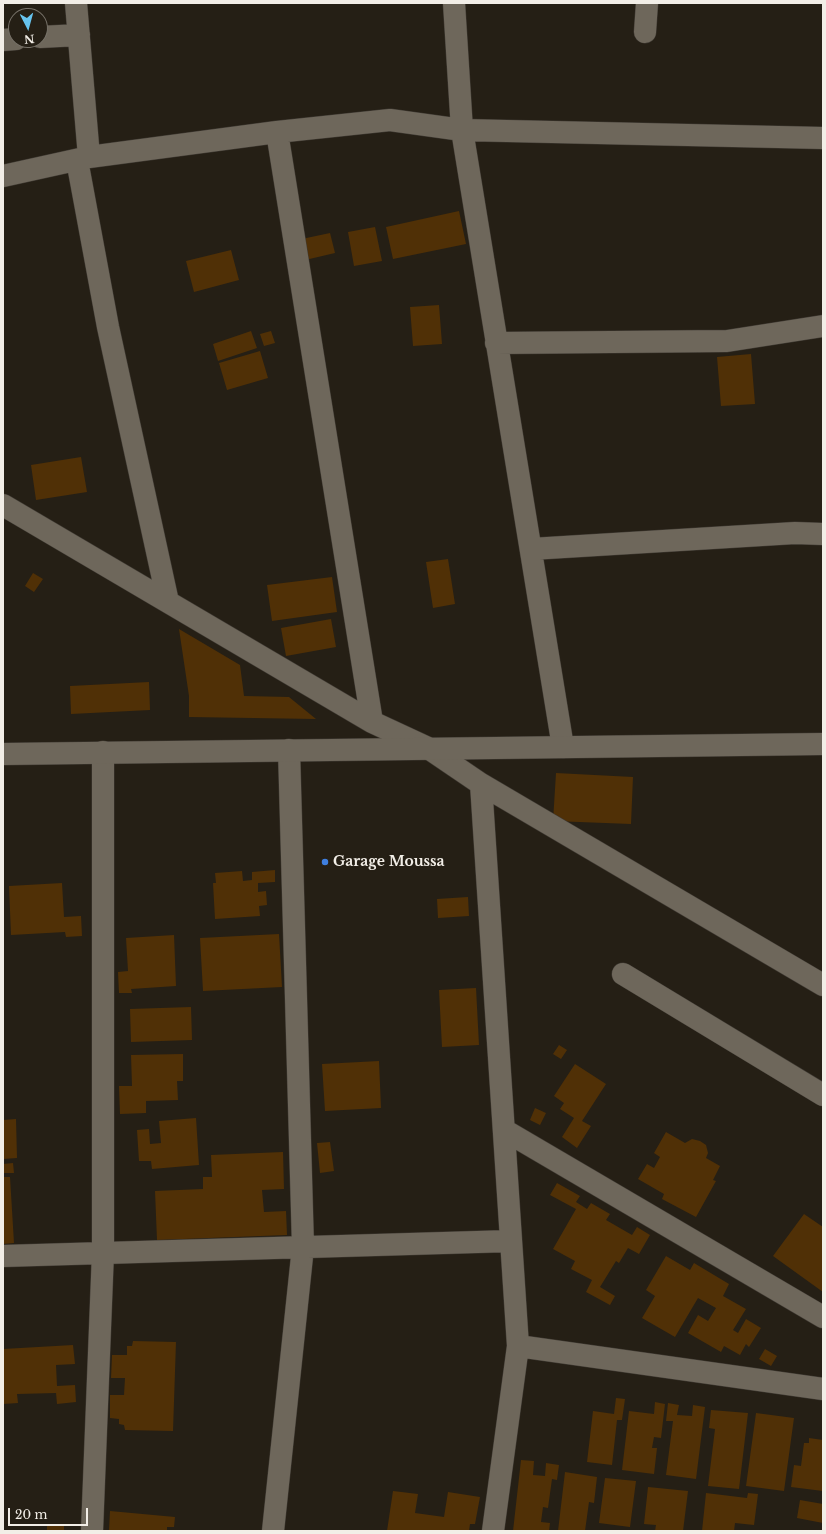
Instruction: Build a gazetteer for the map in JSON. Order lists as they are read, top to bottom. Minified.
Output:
{"places":["Garage Moussa"],"scale_bar":"20 m","north":"bottom"}
